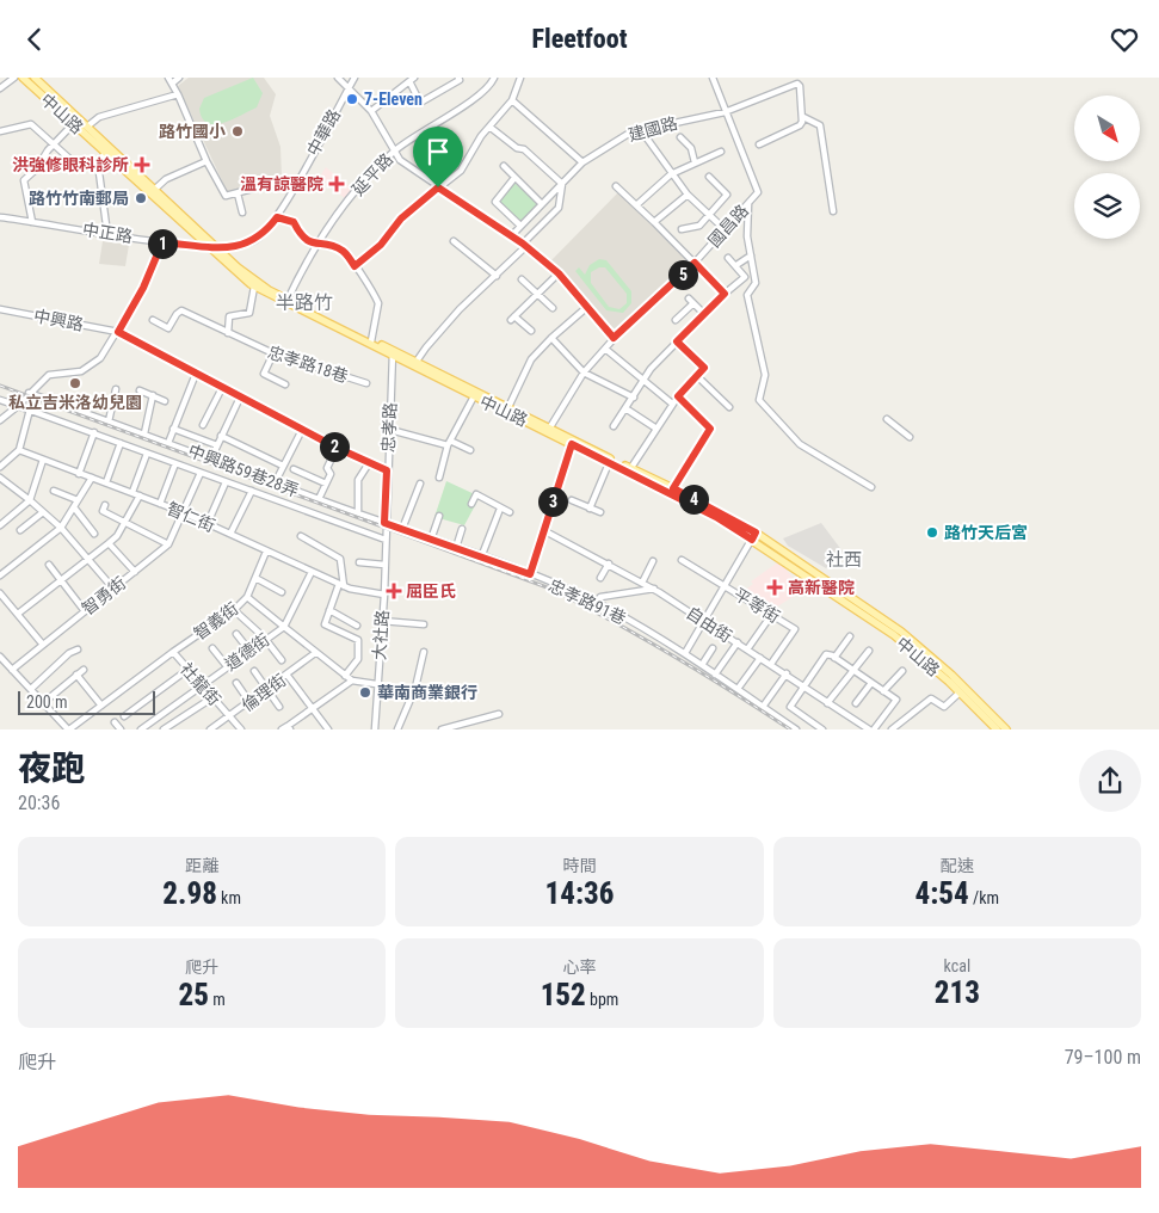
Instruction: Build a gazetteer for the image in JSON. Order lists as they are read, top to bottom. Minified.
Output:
{"streets":{"main road":["中山路"],"street":["建國路","中華路","延平路","國昌路","中正路","中興路","忠孝路18巷","忠孝路","中興路59巷28弄","智仁街","智勇街","忠孝路91巷","平等街","智義街","自由街","大社路","道德街","社龍街","倫理街"]},"crossings":[["中山路","中華路"],["中山路","延平路"],["中山路","國昌路"],["中山路","中正路"],["中山路","忠孝路"],["建國路","國昌路"],["中華路","中正路"],["中興路","忠孝路"],["忠孝路","忠孝路91巷"],["忠孝路","大社路"],["中興路59巷28弄","忠孝路91巷"],["智仁街","智勇街"],["智仁街","智義街"],["智仁街","大社路"],["平等街","自由街"],["智義街","社龍街"],["道德街","社龍街"],["道德街","倫理街"],["社龍街","倫理街"]],"districts":["半路竹","社西"],"places":{"other":["7-Eleven","路竹國小","路竹竹南郵局","私立吉米洛幼兒園","路竹天后宮","華南商業銀行"],"health":["洪強修眼科診所","溫有諒醫院","高新醫院","屈臣氏"]},"scale_bar":"200 m","north":"bottom right","page":{"header":"Fleetfoot","pins":["1","5","2","4","3"],"scale":"200 m","heading":["夜跑","20:36"],"stats":[["距離","2.98 km"],["時間","14:36"],["配速","4:54 /km"],["爬升","25 m"],["心率","152 bpm"],["kcal","213"]],"chart":["爬升","79–100 m"]}}
